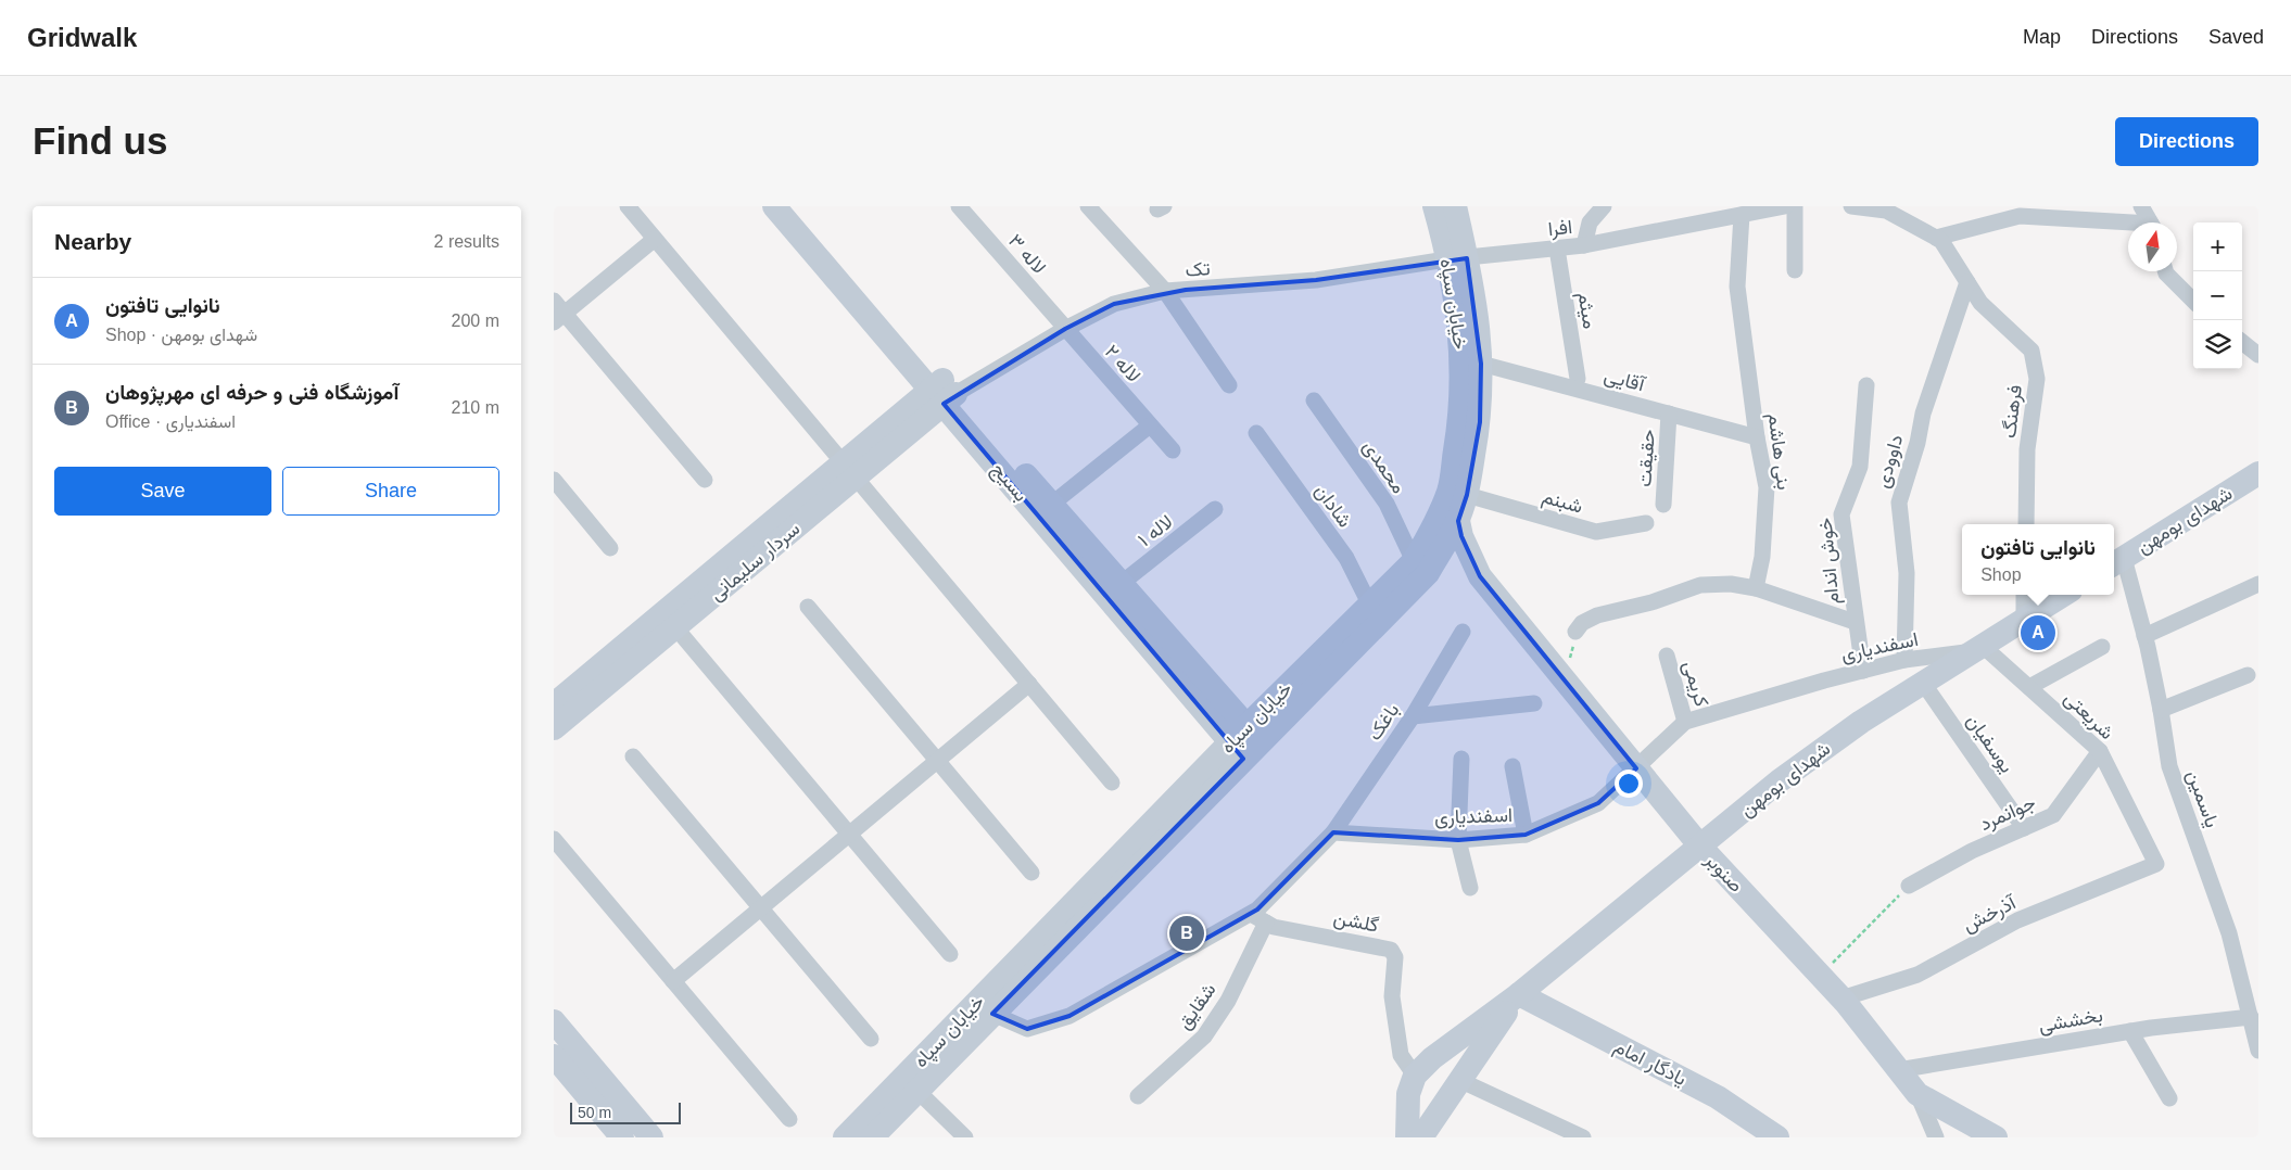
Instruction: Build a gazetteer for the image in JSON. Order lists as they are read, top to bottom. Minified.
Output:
{"streets":{"street":["افرا","لاله ۳","تک","خیابان سپاه","میثم","لاله ۲","آقایی","فرهنگ","بنی هاشم","حقیقت","داوودی","محمدی","بسیج","شبنم","شادان","شهدای بومهن","لاله ۱","سردار سلیمانی","خوش اندام","اسفندیاری","کریمی","شریعتی","باغک","یوسفیان","یاسمین","جوانمرد","صنوبر","آذرخش","گلشن","شقایق","بخششی","یادگار امام"]},"crossings":[["افرا","تک"],["افرا","خیابان سپاه"],["افرا","میثم"],["افرا","بنی هاشم"],["لاله ۳","تک"],["لاله ۳","لاله ۲"],["تک","خیابان سپاه"],["تک","لاله ۲"],["تک","بسیج"],["تک","سردار سلیمانی"],["خیابان سپاه","آقایی"],["خیابان سپاه","محمدی"],["خیابان سپاه","بسیج"],["خیابان سپاه","شبنم"],["خیابان سپاه","شادان"],["خیابان سپاه","صنوبر"],["آقایی","بنی هاشم"],["آقایی","حقیقت"],["فرهنگ","داوودی"],["داوودی","اسفندیاری"],["محمدی","صنوبر"],["بسیج","لاله ۱"],["بسیج","سردار سلیمانی"],["شهدای بومهن","اسفندیاری"],["شهدای بومهن","شریعتی"],["شهدای بومهن","یوسفیان"],["شهدای بومهن","یاسمین"],["شهدای بومهن","صنوبر"],["شهدای بومهن","یادگار امام"],["خوش اندام","اسفندیاری"],["اسفندیاری","کریمی"],["اسفندیاری","شریعتی"],["اسفندیاری","باغک"],["اسفندیاری","صنوبر"],["شریعتی","جوانمرد"],["شریعتی","آذرخش"],["یوسفیان","جوانمرد"],["یاسمین","بخششی"],["صنوبر","آذرخش"],["صنوبر","بخششی"],["گلشن","شقایق"]],"scale_bar":"50 m","north":"top","page":{"header":"Gridwalk","nav":["Map","Directions","Saved"],"buttons":["Directions",["Save","Share"]],"title":"Find us","heading":["Nearby","2 results"],"map_buttons":["+","−"],"list":[{"mark":"A","name":"نانوایی تافتون","note":"Shop · شهدای بومهن","value":"200 m"},{"mark":"B","name":"آموزشگاه فنی و حرفه ای مهرپژوهان","note":"Office · اسفندیاری","value":"210 m"}],"popup":["نانوایی تافتون","Shop"],"pins":["A","B"],"scale":"50 m"}}
